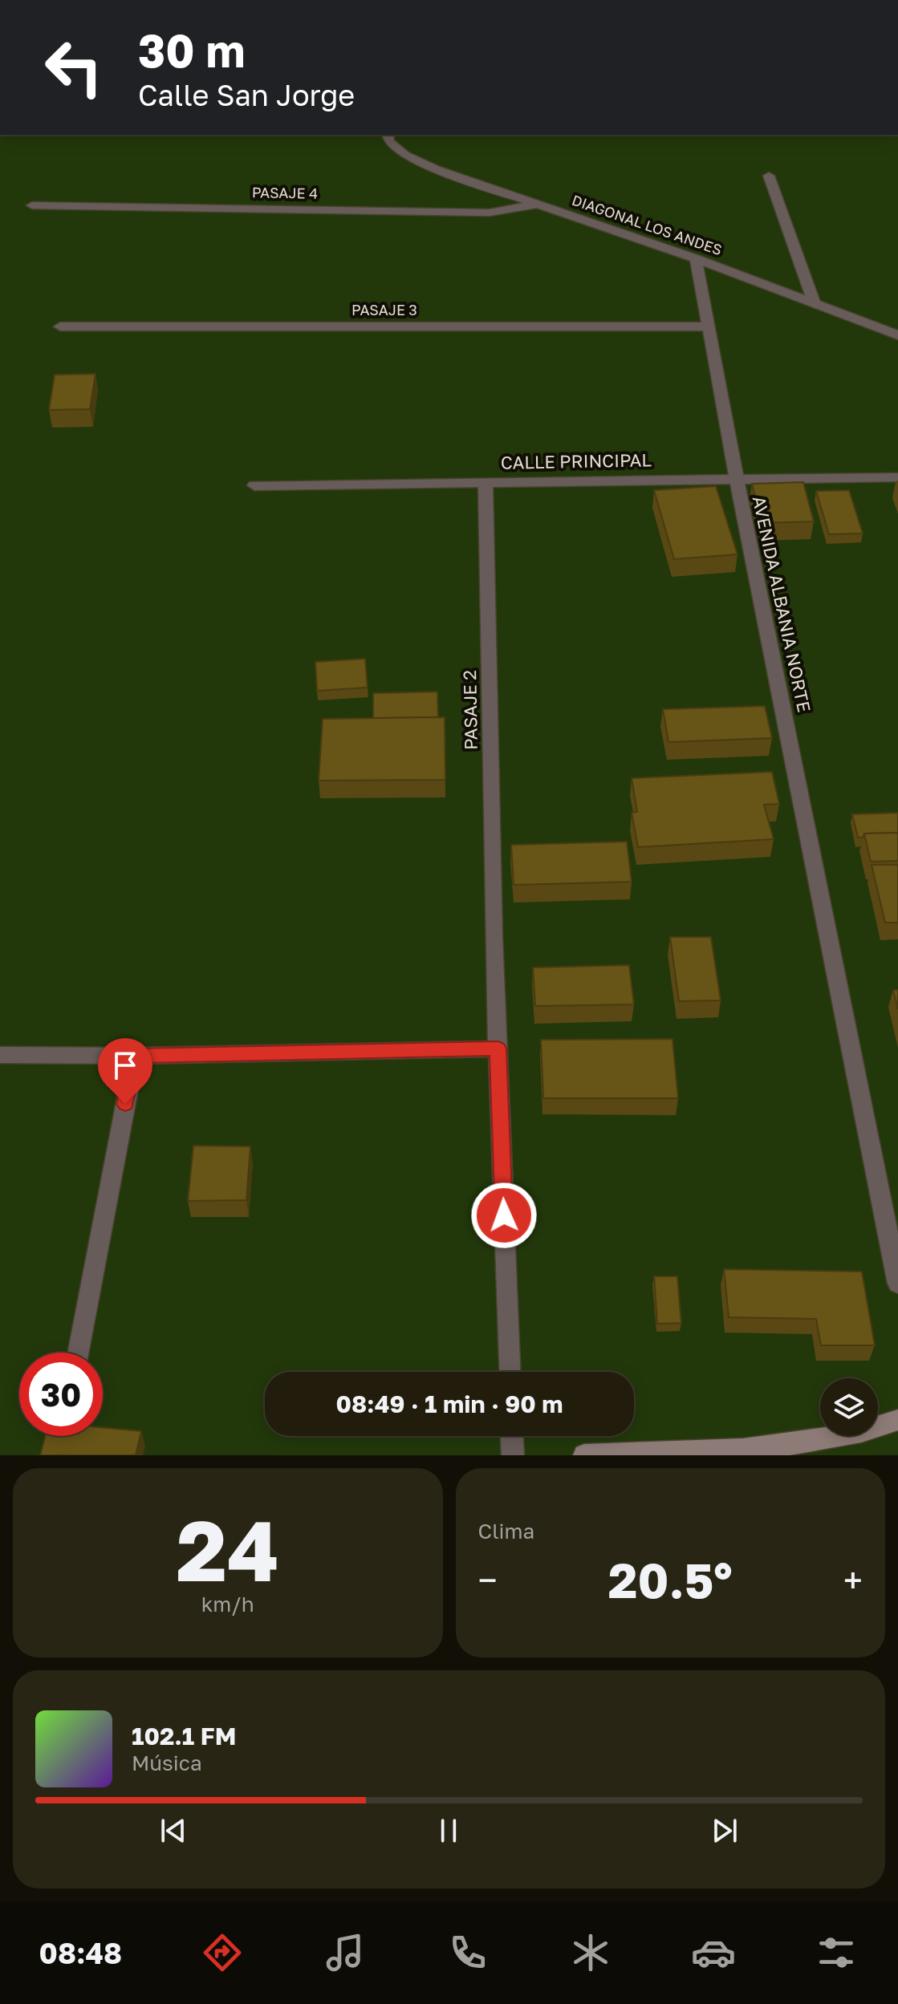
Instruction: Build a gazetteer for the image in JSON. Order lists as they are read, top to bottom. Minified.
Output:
{"streets":{"street":["PASAJE 4","DIAGONAL LOS ANDES","PASAJE 3","CALLE PRINCIPAL","AVENIDA ALBANIA NORTE","PASAJE 2"]},"crossings":[["PASAJE 4","DIAGONAL LOS ANDES"],["DIAGONAL LOS ANDES","AVENIDA ALBANIA NORTE"],["PASAJE 3","AVENIDA ALBANIA NORTE"],["CALLE PRINCIPAL","AVENIDA ALBANIA NORTE"],["CALLE PRINCIPAL","PASAJE 2"]],"page":{"turn":["30 m","Calle San Jorge"],"limit":"30","trip":"08:49 · 1 min · 90 m","tile":[["24","km/h"],"Clima"],"heat":["−","20.5°","+"],"song":["102.1 FM","Música"],"tabs":"08:48"}}
